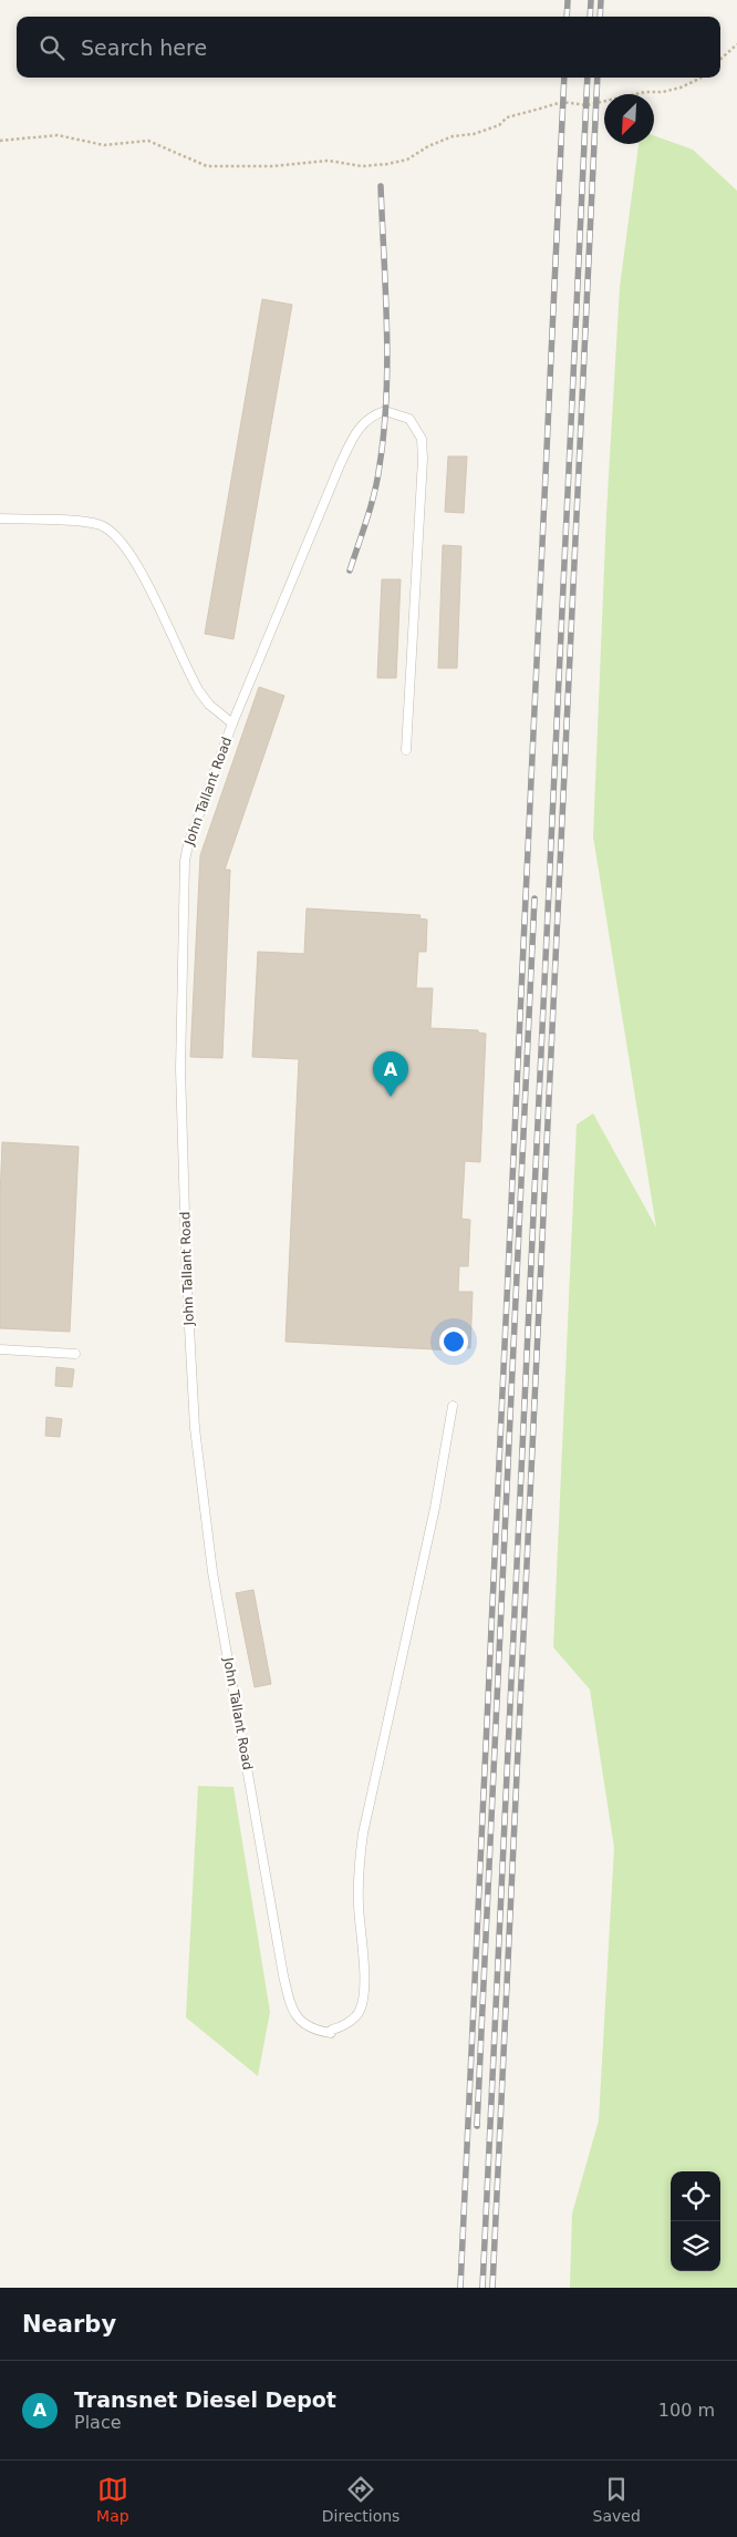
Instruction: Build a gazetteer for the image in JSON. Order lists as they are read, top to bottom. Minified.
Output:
{"streets":{"lane":["John Tallant Road"]},"north":"bottom left","page":{"search":"Search here","pins":"A","heading":"Nearby","list":[{"mark":"A","name":"Transnet Diesel Depot","note":"Place","value":"100 m"}],"nav":["Map","Directions","Saved"]}}
